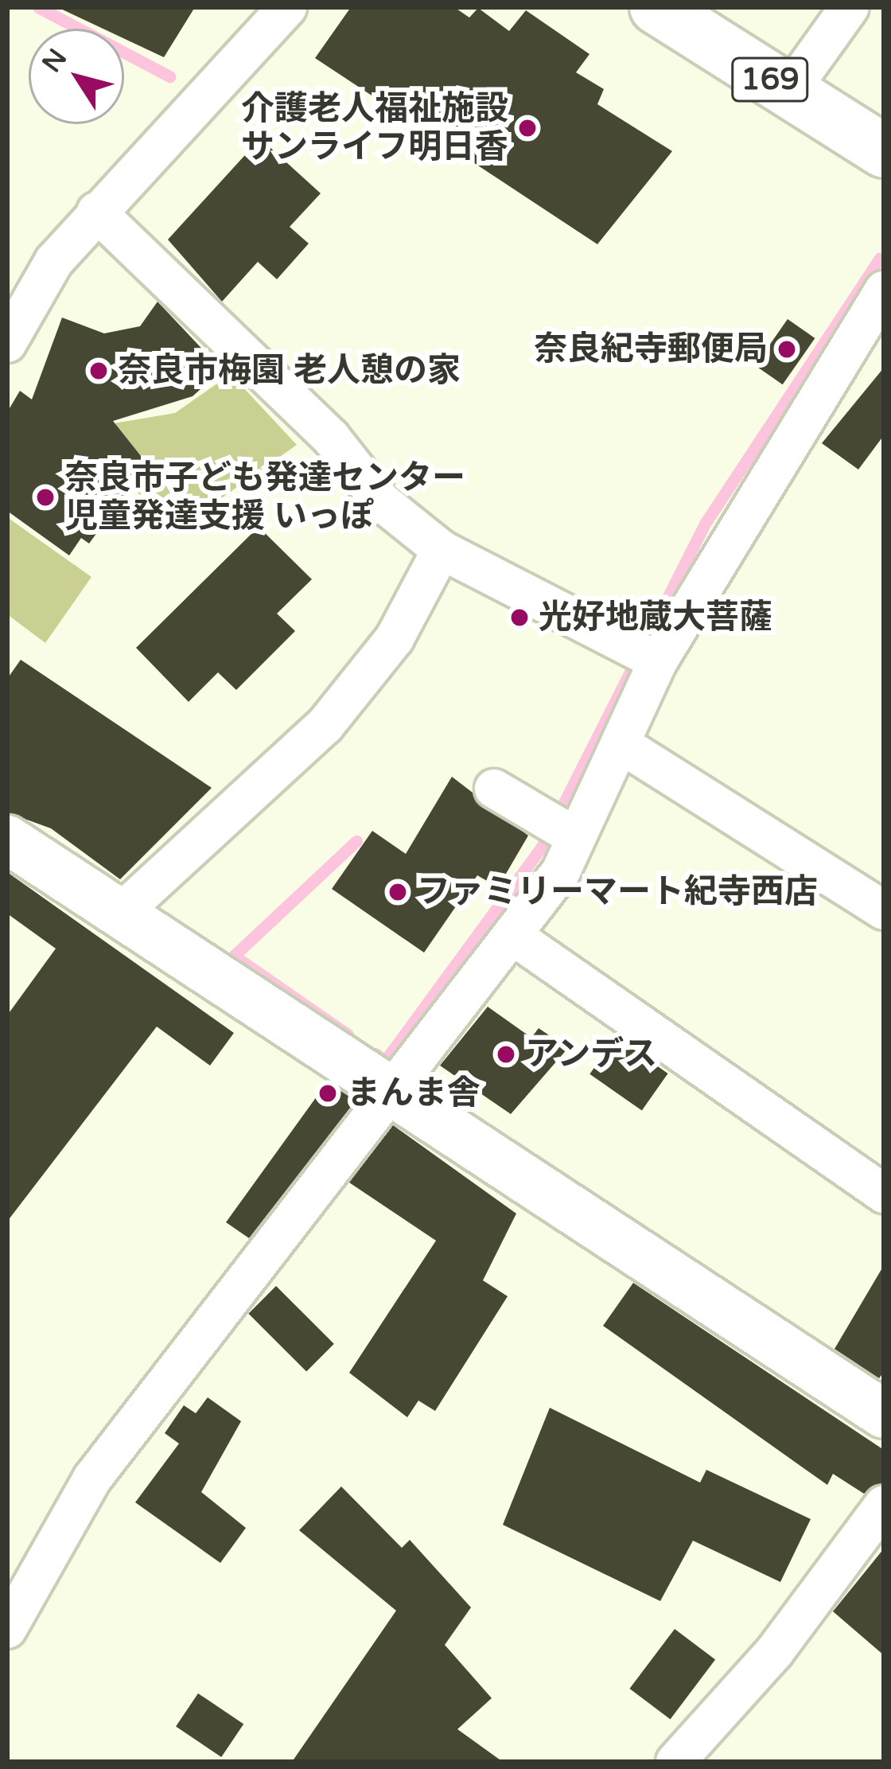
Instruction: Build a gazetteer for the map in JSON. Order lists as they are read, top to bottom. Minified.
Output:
{"streets":{"highway":["169"]},"places":["介護老人福祉施設 サンライフ明日香","奈良紀寺郵便局","奈良市梅園 老人憩の家","奈良市子ども発達センター 児童発達支援 いっぽ","光好地蔵大菩薩","ファミリーマート紀寺西店","アンデス","まんま舎"],"north":"top left"}
